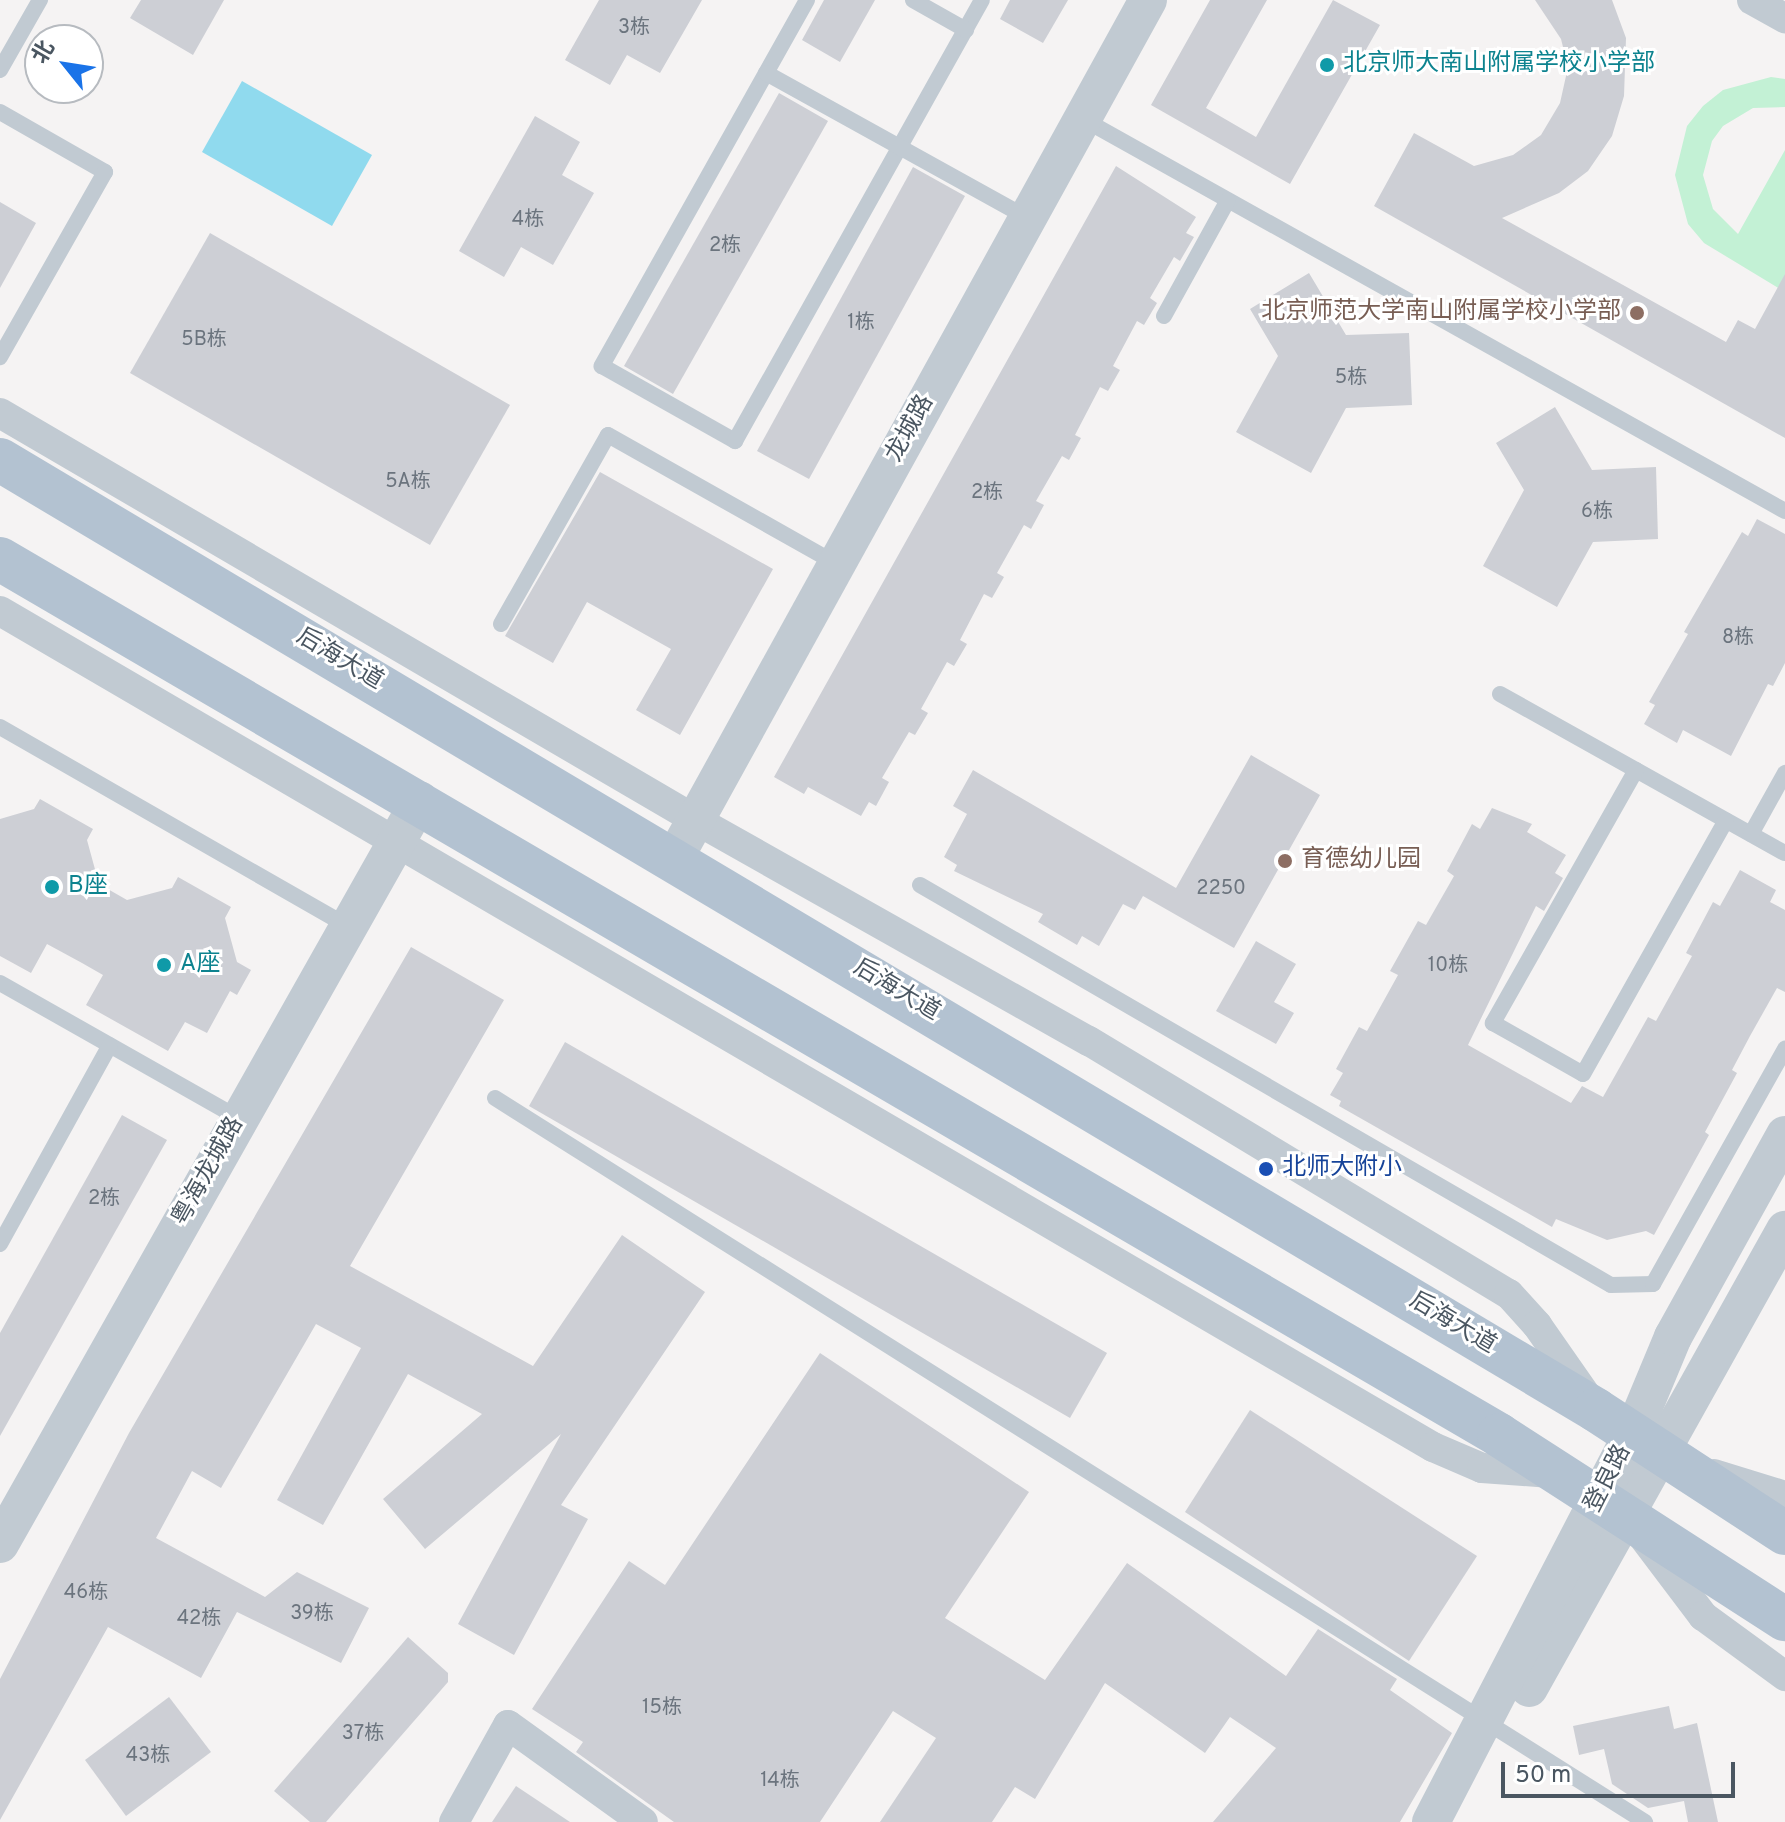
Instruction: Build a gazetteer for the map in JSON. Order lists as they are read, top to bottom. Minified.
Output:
{"streets":{"main road":["后海大道"],"street":["龙城路","粤海龙城路","登良路"]},"crossings":[["龙城路","后海大道"],["后海大道","登良路"]],"places":["北京师大南山附属学校小学部","北京师范大学南山附属学校小学部","育德幼儿园","B座","A座","北师大附小"],"house_numbers":["3栋","4栋","2栋","1栋","5B栋","5栋","5A栋","2栋","6栋","8栋","2250","10栋","2栋","46栋","39栋","42栋","15栋","37栋","43栋","14栋"],"scale_bar":"50 m","north":"top left"}
